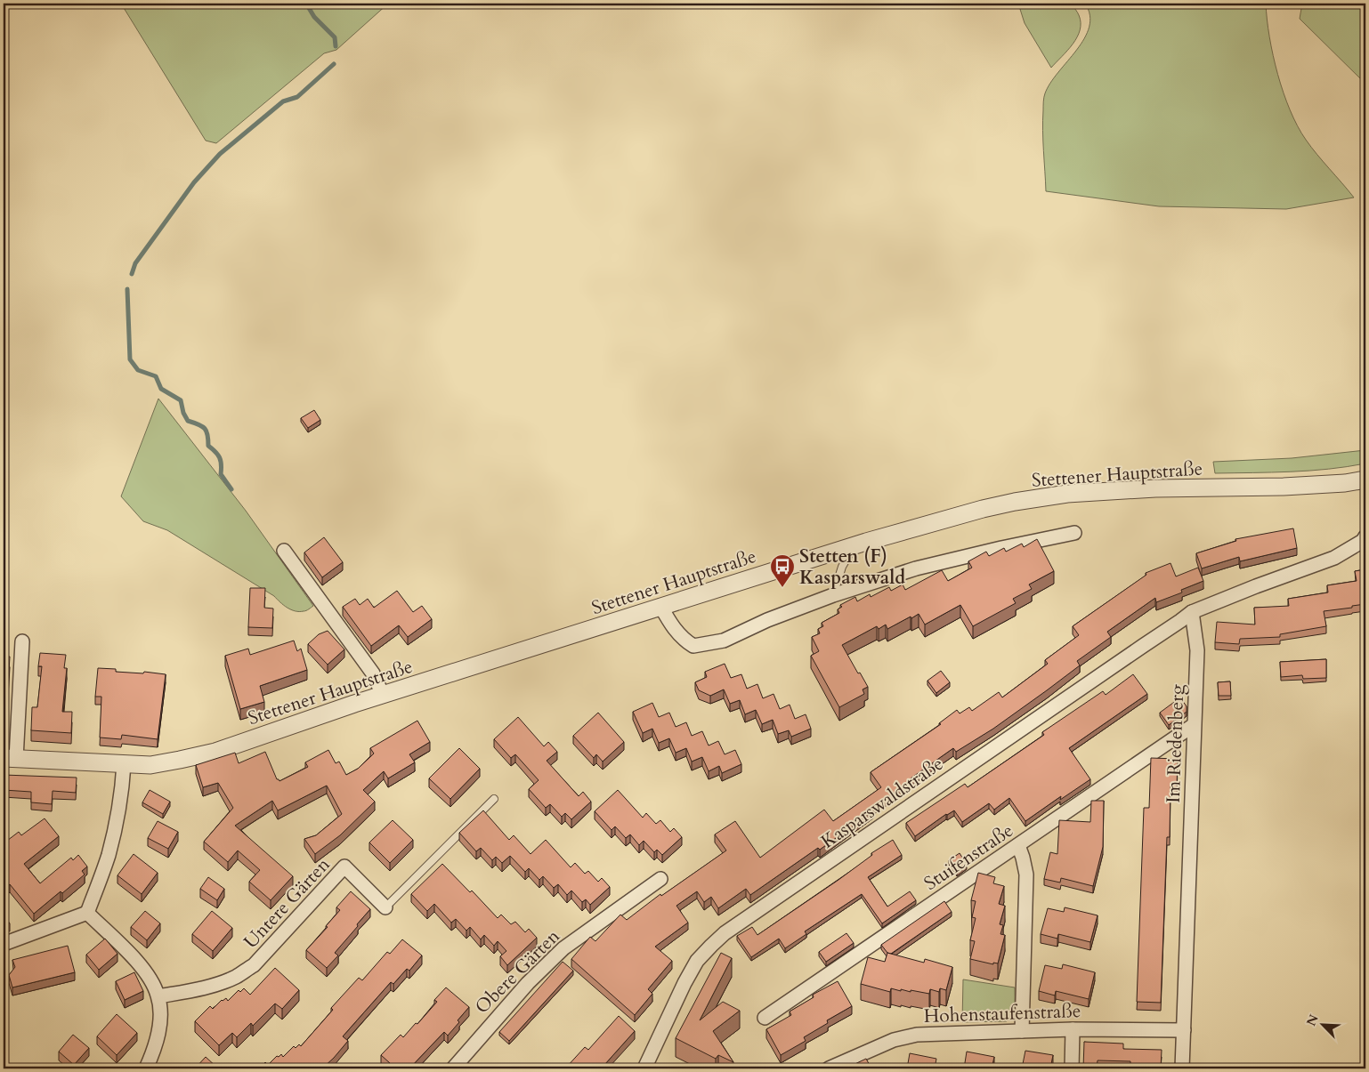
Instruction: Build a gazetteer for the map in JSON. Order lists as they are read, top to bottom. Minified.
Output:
{"streets":{"street":["Stettener Hauptstraße","Im Riedenberg","Kasparswaldstraße","Stuifenstraße","Untere Gärten","Obere Gärten","Hohenstaufenstraße"]},"crossings":[["Im Riedenberg","Kasparswaldstraße"],["Im Riedenberg","Stuifenstraße"],["Im Riedenberg","Hohenstaufenstraße"]],"places":{"bus stop":["Stetten (F) Kasparswald"]},"north":"top left"}
